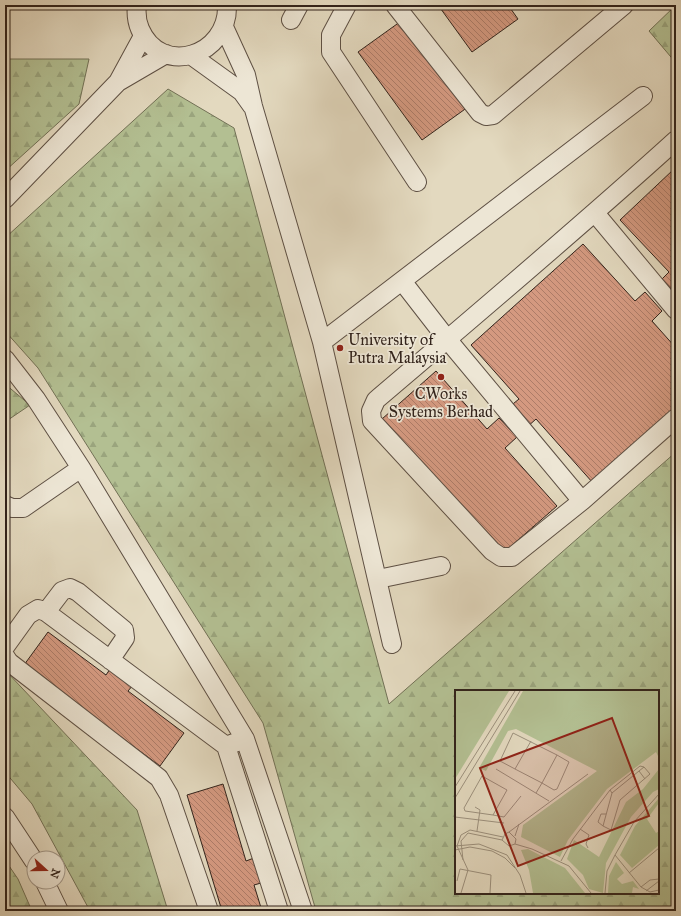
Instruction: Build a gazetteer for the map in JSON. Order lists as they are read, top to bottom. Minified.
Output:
{"places":["University of Putra Malaysia","CWorks Systems Berhad"],"north":"right"}
